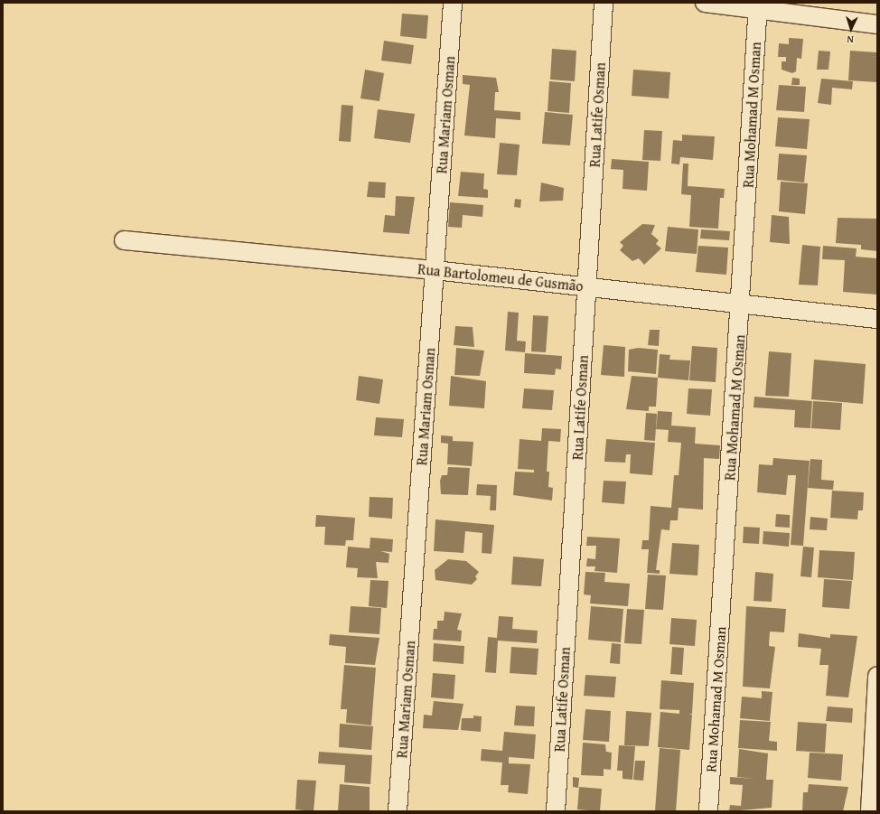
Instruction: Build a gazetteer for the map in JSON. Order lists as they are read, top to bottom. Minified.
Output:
{"streets":{"street":["Rua Mariam Osman","Rua Latife Osman","Rua Mohamad M Osman","Rua Bartolomeu de Gusmão"]},"crossings":[["Rua Mariam Osman","Rua Bartolomeu de Gusmão"],["Rua Latife Osman","Rua Bartolomeu de Gusmão"],["Rua Mohamad M Osman","Rua Bartolomeu de Gusmão"]],"north":"bottom"}
